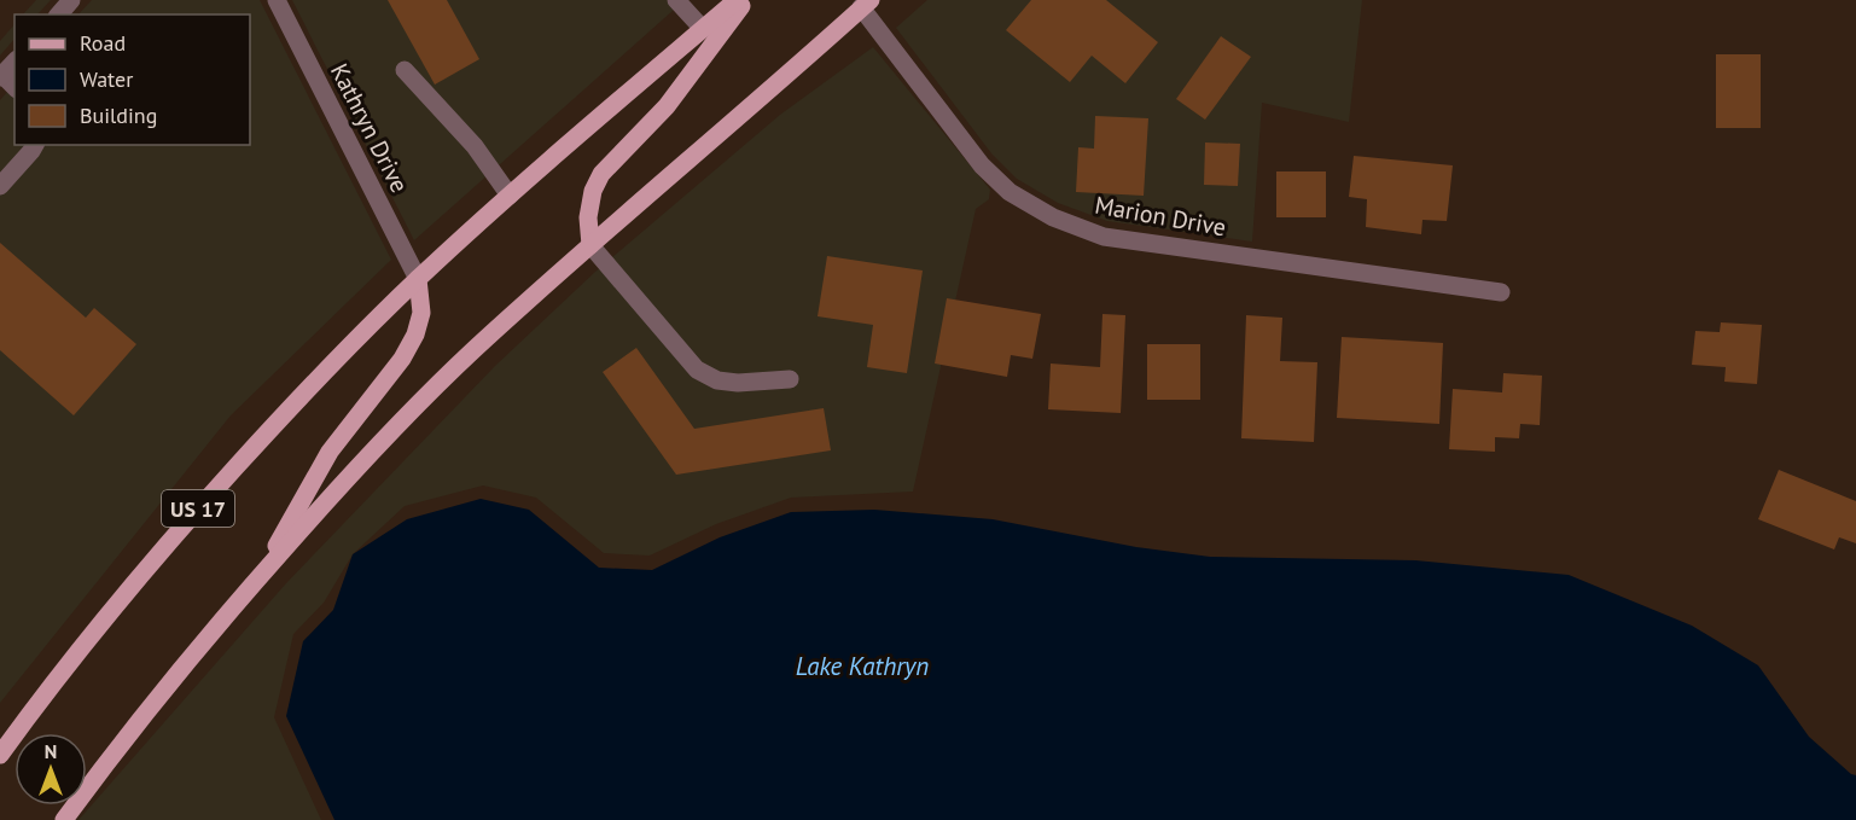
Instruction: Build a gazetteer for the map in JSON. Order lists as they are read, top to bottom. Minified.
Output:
{"streets":{"main road":["US 17"],"street":["Kathryn Drive","Marion Drive"]},"crossings":[["Kathryn Drive","US 17"]],"water":["Lake Kathryn"],"legend":["Road","Water","Building"],"north":"top"}
